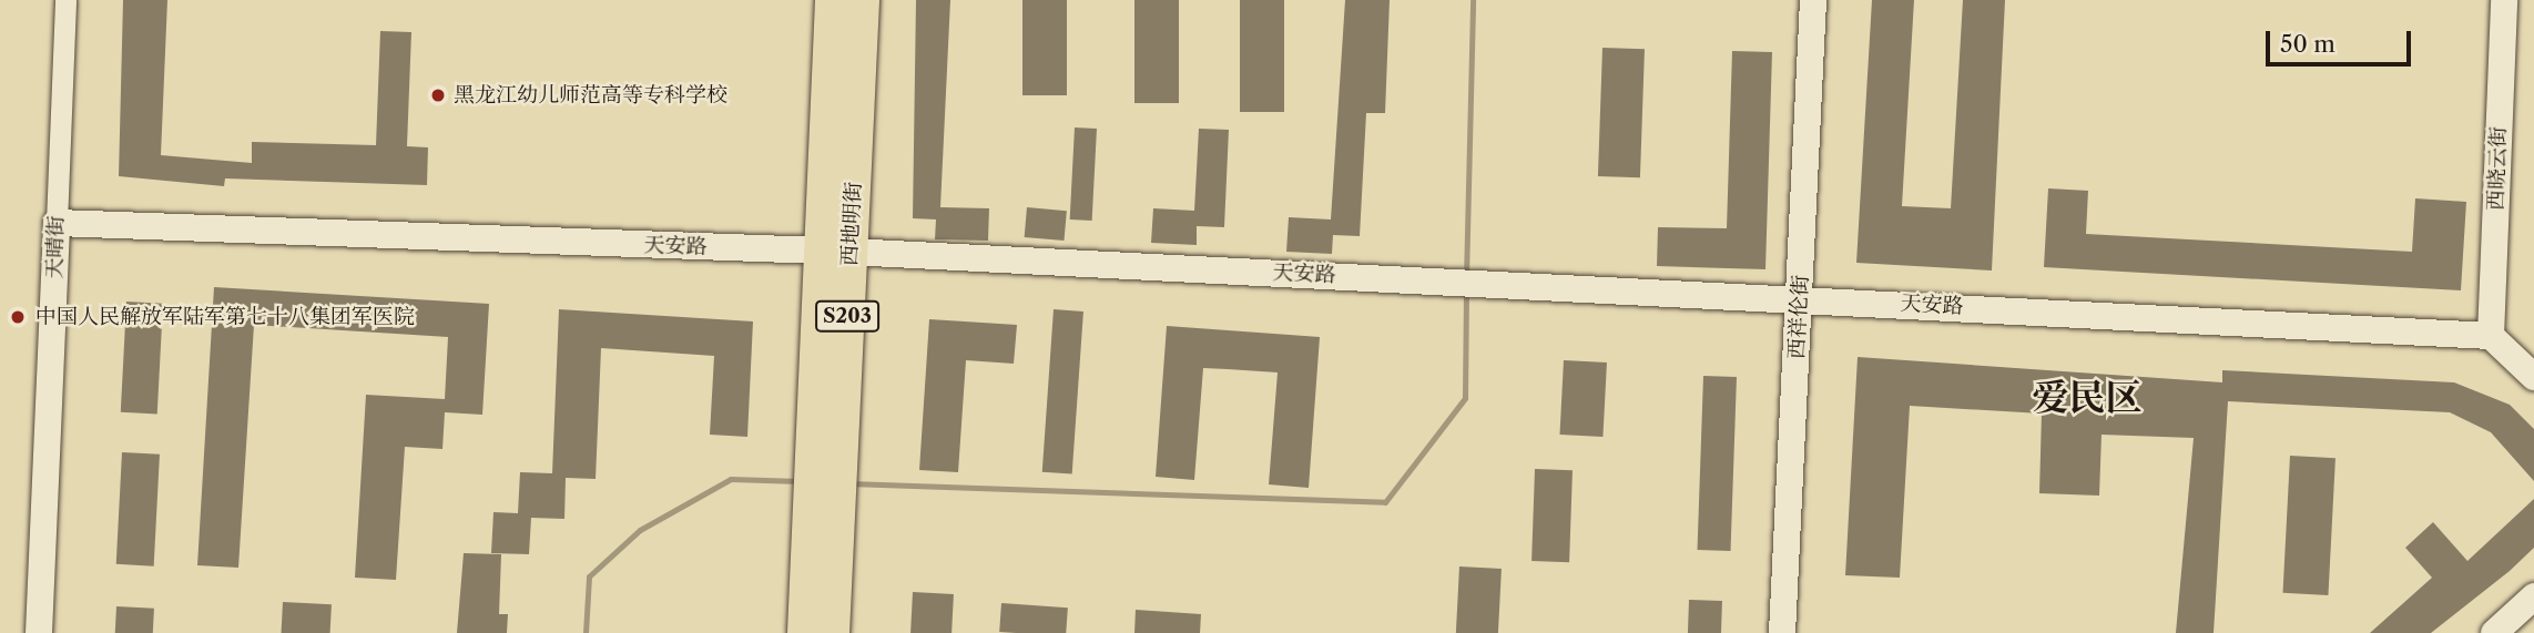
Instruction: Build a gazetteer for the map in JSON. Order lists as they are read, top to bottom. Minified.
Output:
{"streets":{"main road":["西地明街","S203"],"street":["西晓云街","天安路","天晴街","西祥伦街"]},"crossings":[["西晓云街","天安路"],["西地明街","天安路"],["天安路","天晴街"],["天安路","西祥伦街"]],"districts":["爱民区"],"places":["黑龙江幼儿师范高等专科学校","中国人民解放军陆军第七十八集团军医院"],"scale_bar":"50 m"}
